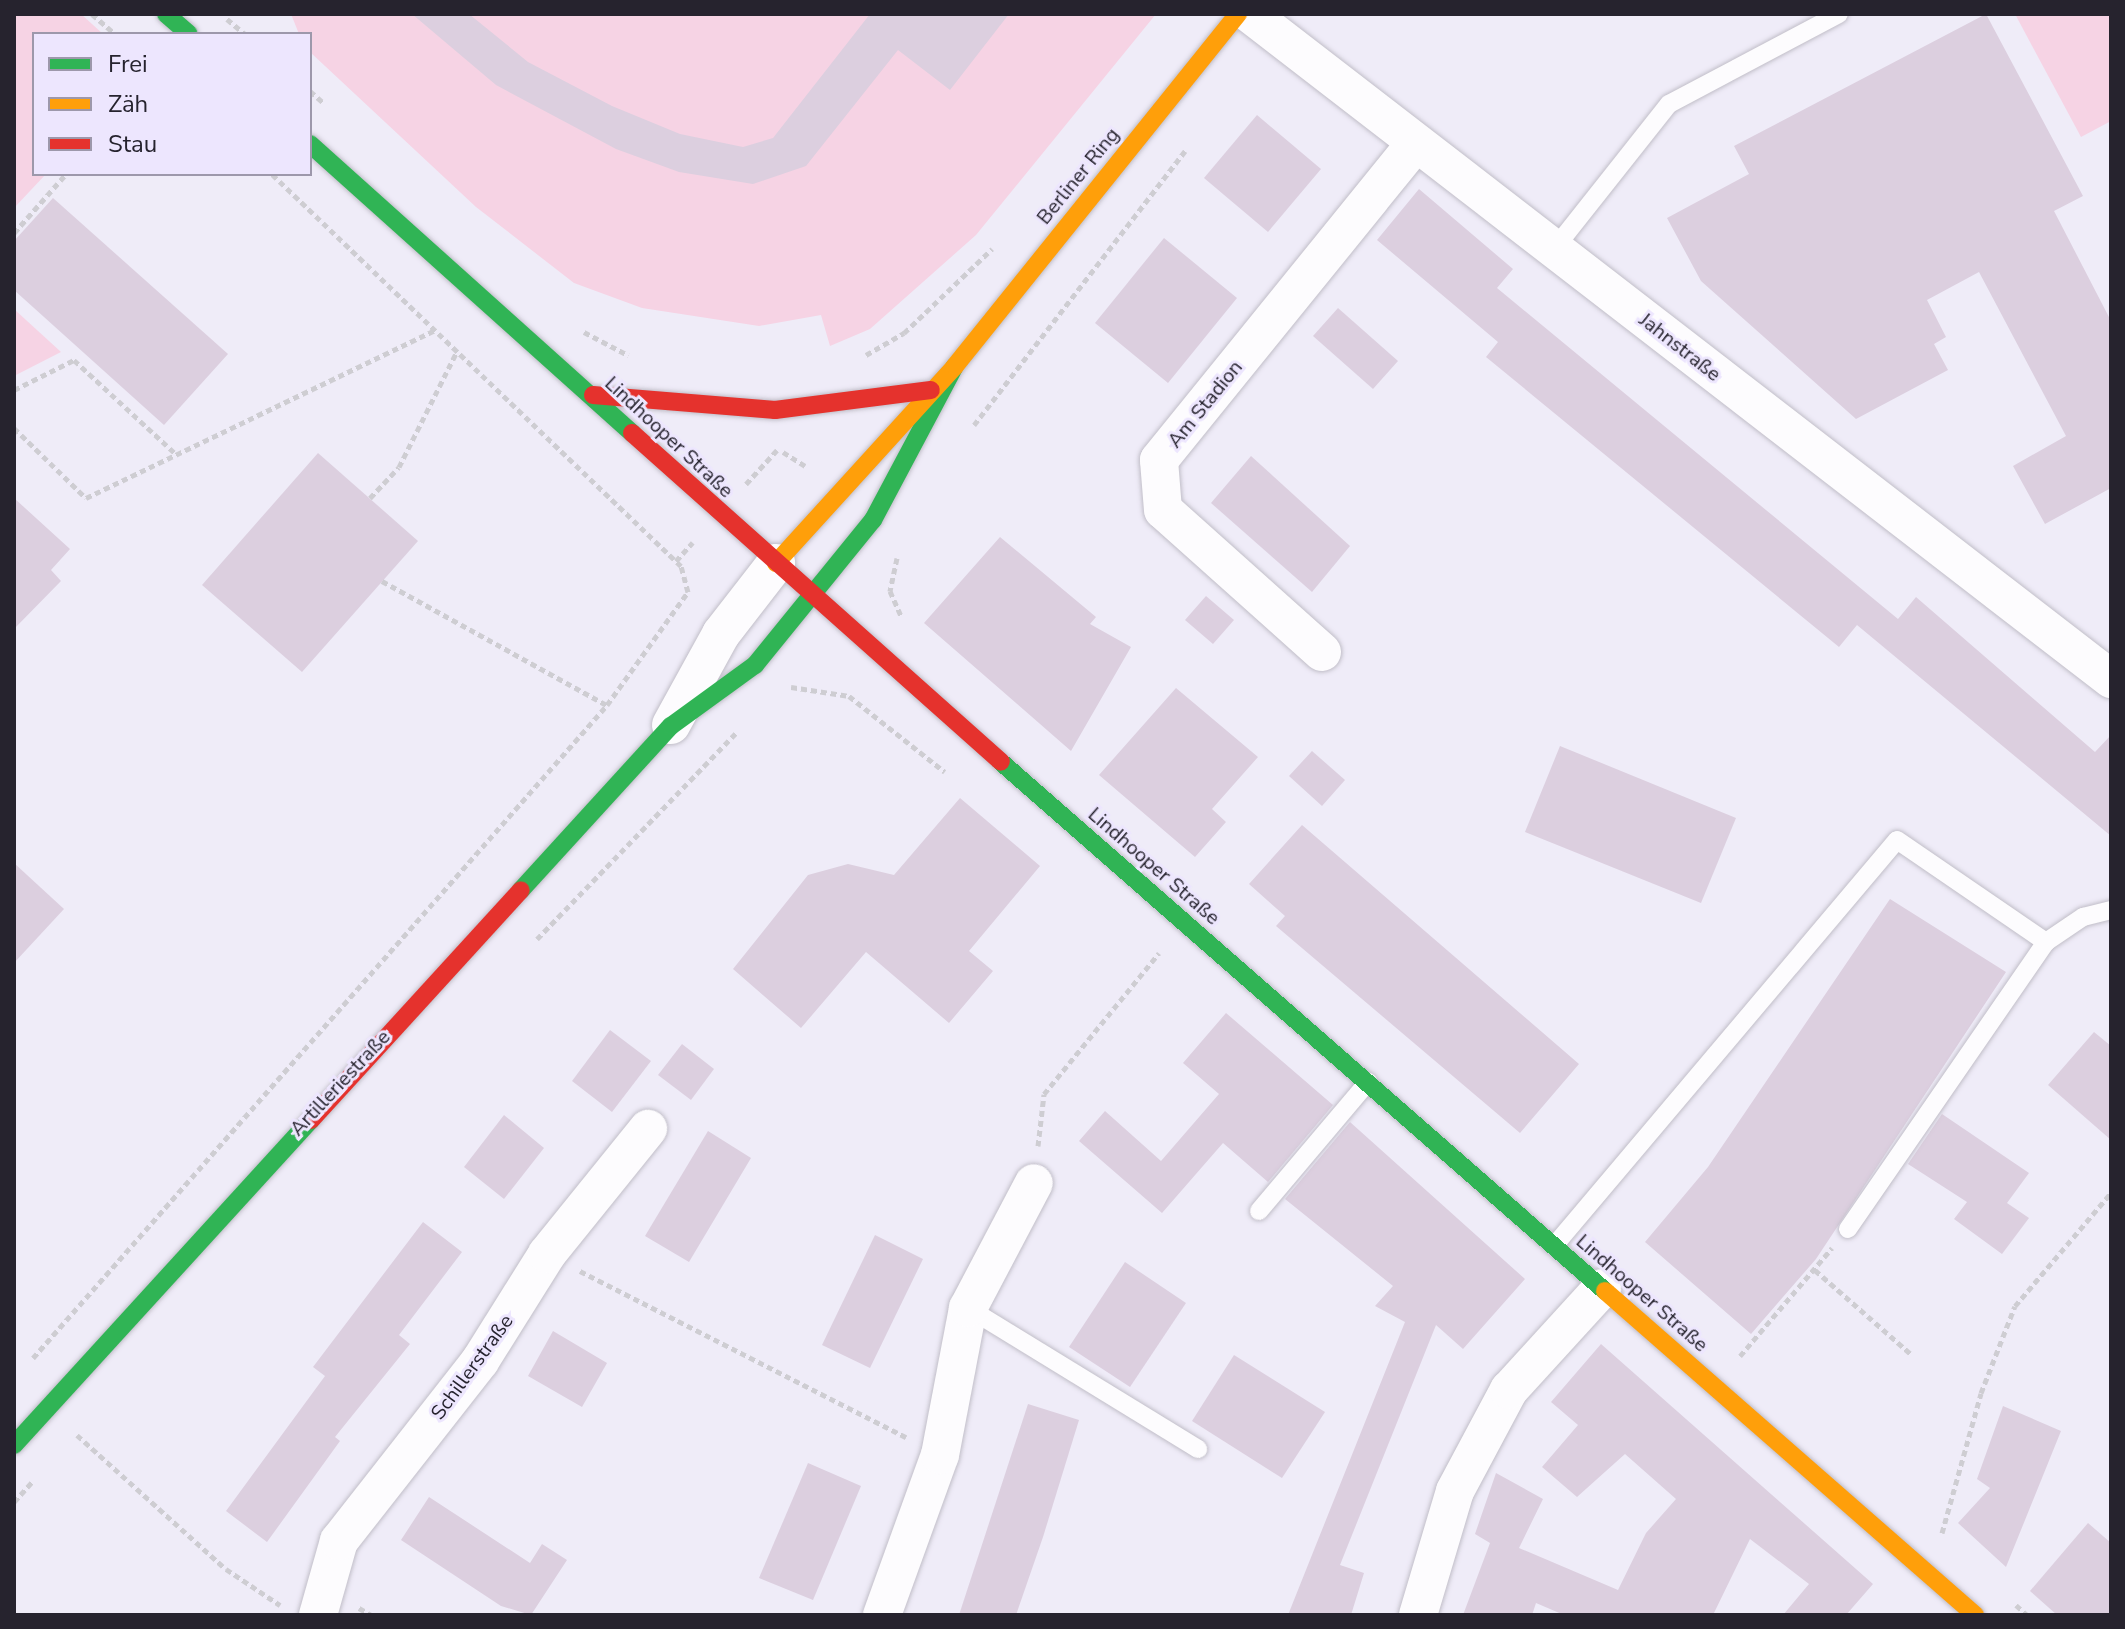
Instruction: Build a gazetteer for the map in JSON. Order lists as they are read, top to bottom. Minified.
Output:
{"streets":{"street":["Berliner Ring","Jahnstraße","Am Stadion","Lindhooper Straße","Artilleriestraße","Schillerstraße"]},"crossings":[["Berliner Ring","Lindhooper Straße"],["Berliner Ring","Artilleriestraße"],["Jahnstraße","Am Stadion"],["Lindhooper Straße","Artilleriestraße"]],"legend":["Frei","Zäh","Stau"]}
